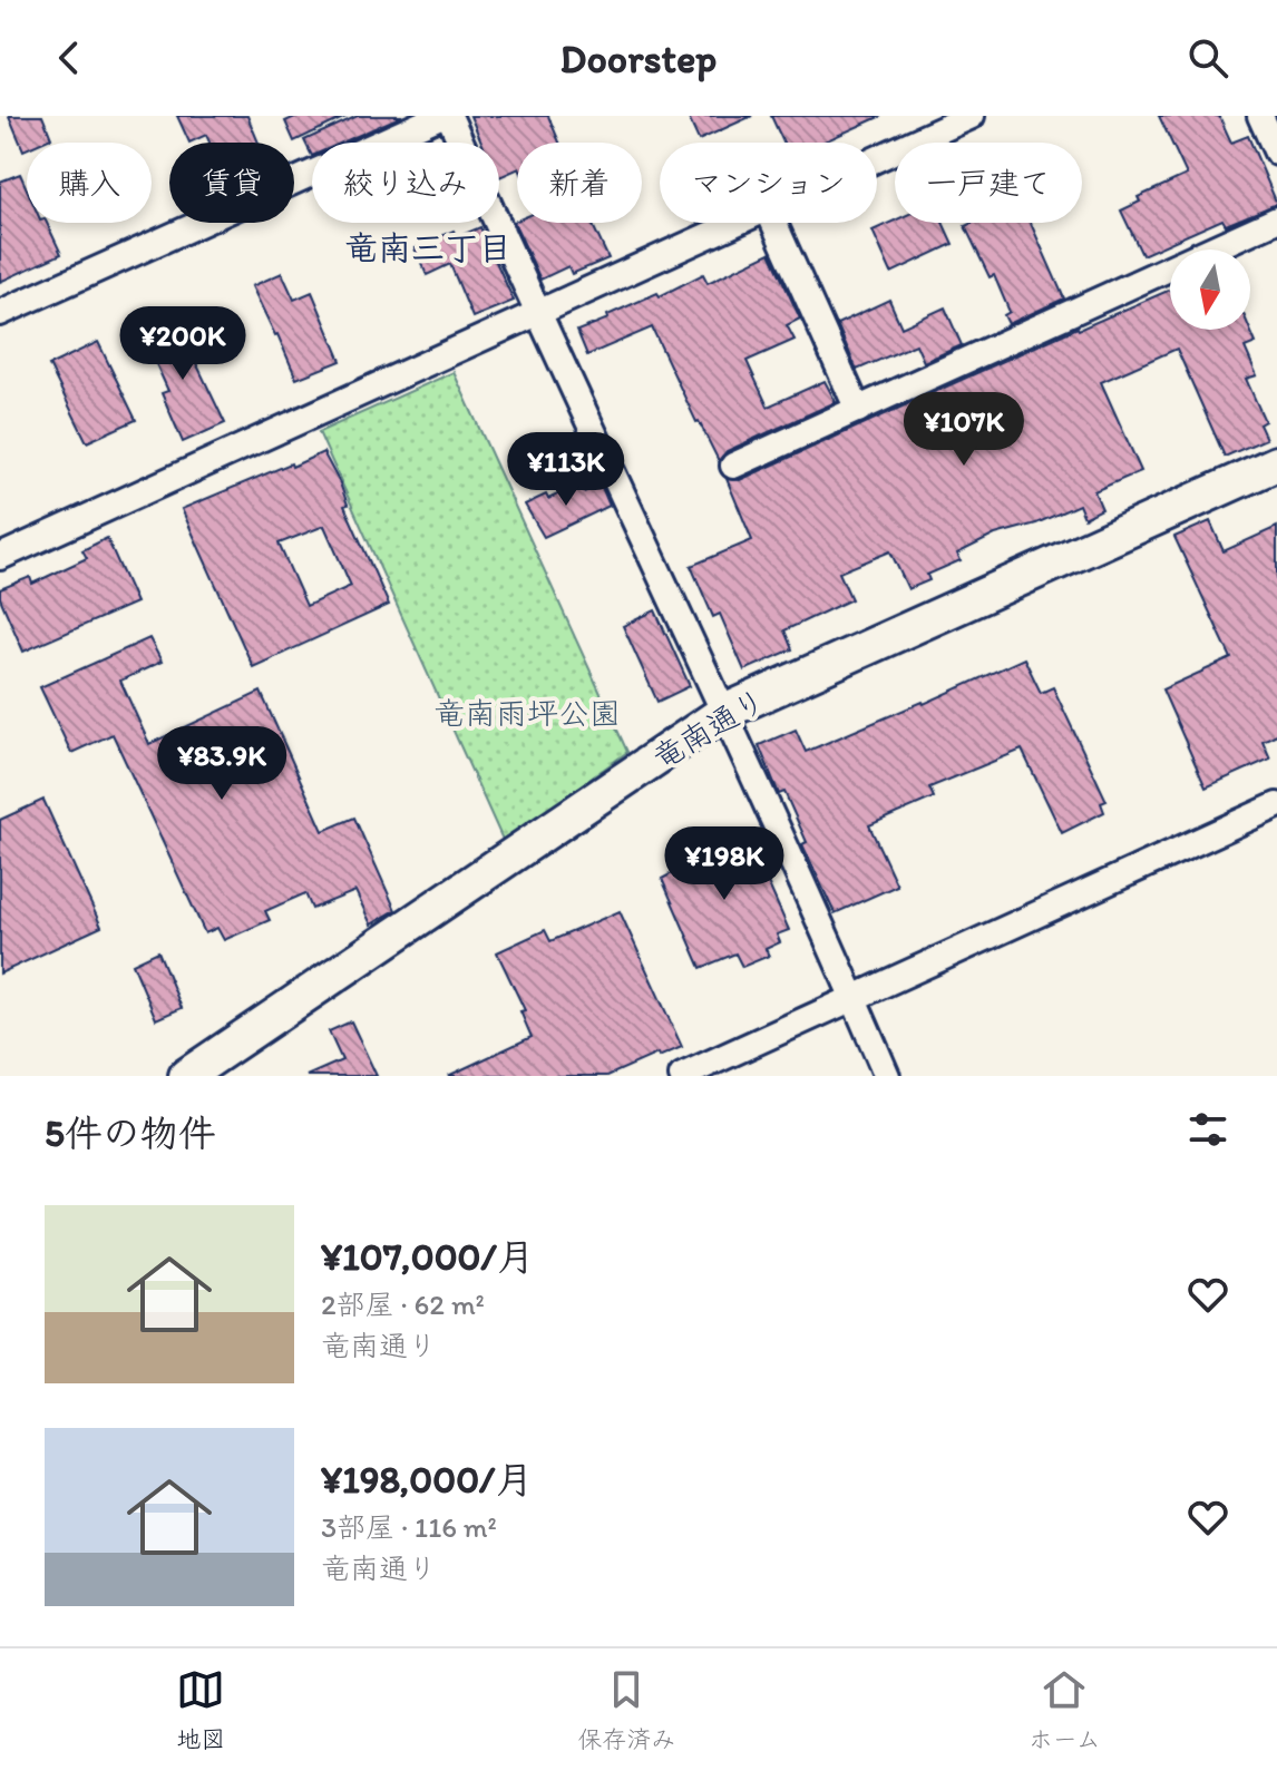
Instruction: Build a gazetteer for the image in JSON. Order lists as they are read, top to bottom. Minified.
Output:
{"streets":{"street":["竜南通り"]},"districts":["竜南三丁目"],"parks":["竜南雨坪公園"],"north":"bottom","page":{"header":"Doorstep","chip":["購入","賃貸","絞り込み","新着","マンション","一戸建て"],"price":["¥200K","¥107K","¥113K","¥83.9K","¥198K"],"heading":"5件の物件","list":[{"name":"¥107,000/月","note":"2部屋 · 62 m² · 竜南通り"},{"name":"¥198,000/月","note":"3部屋 · 116 m² · 竜南通り"}],"tabs":["地図","保存済み","ホーム"]}}
